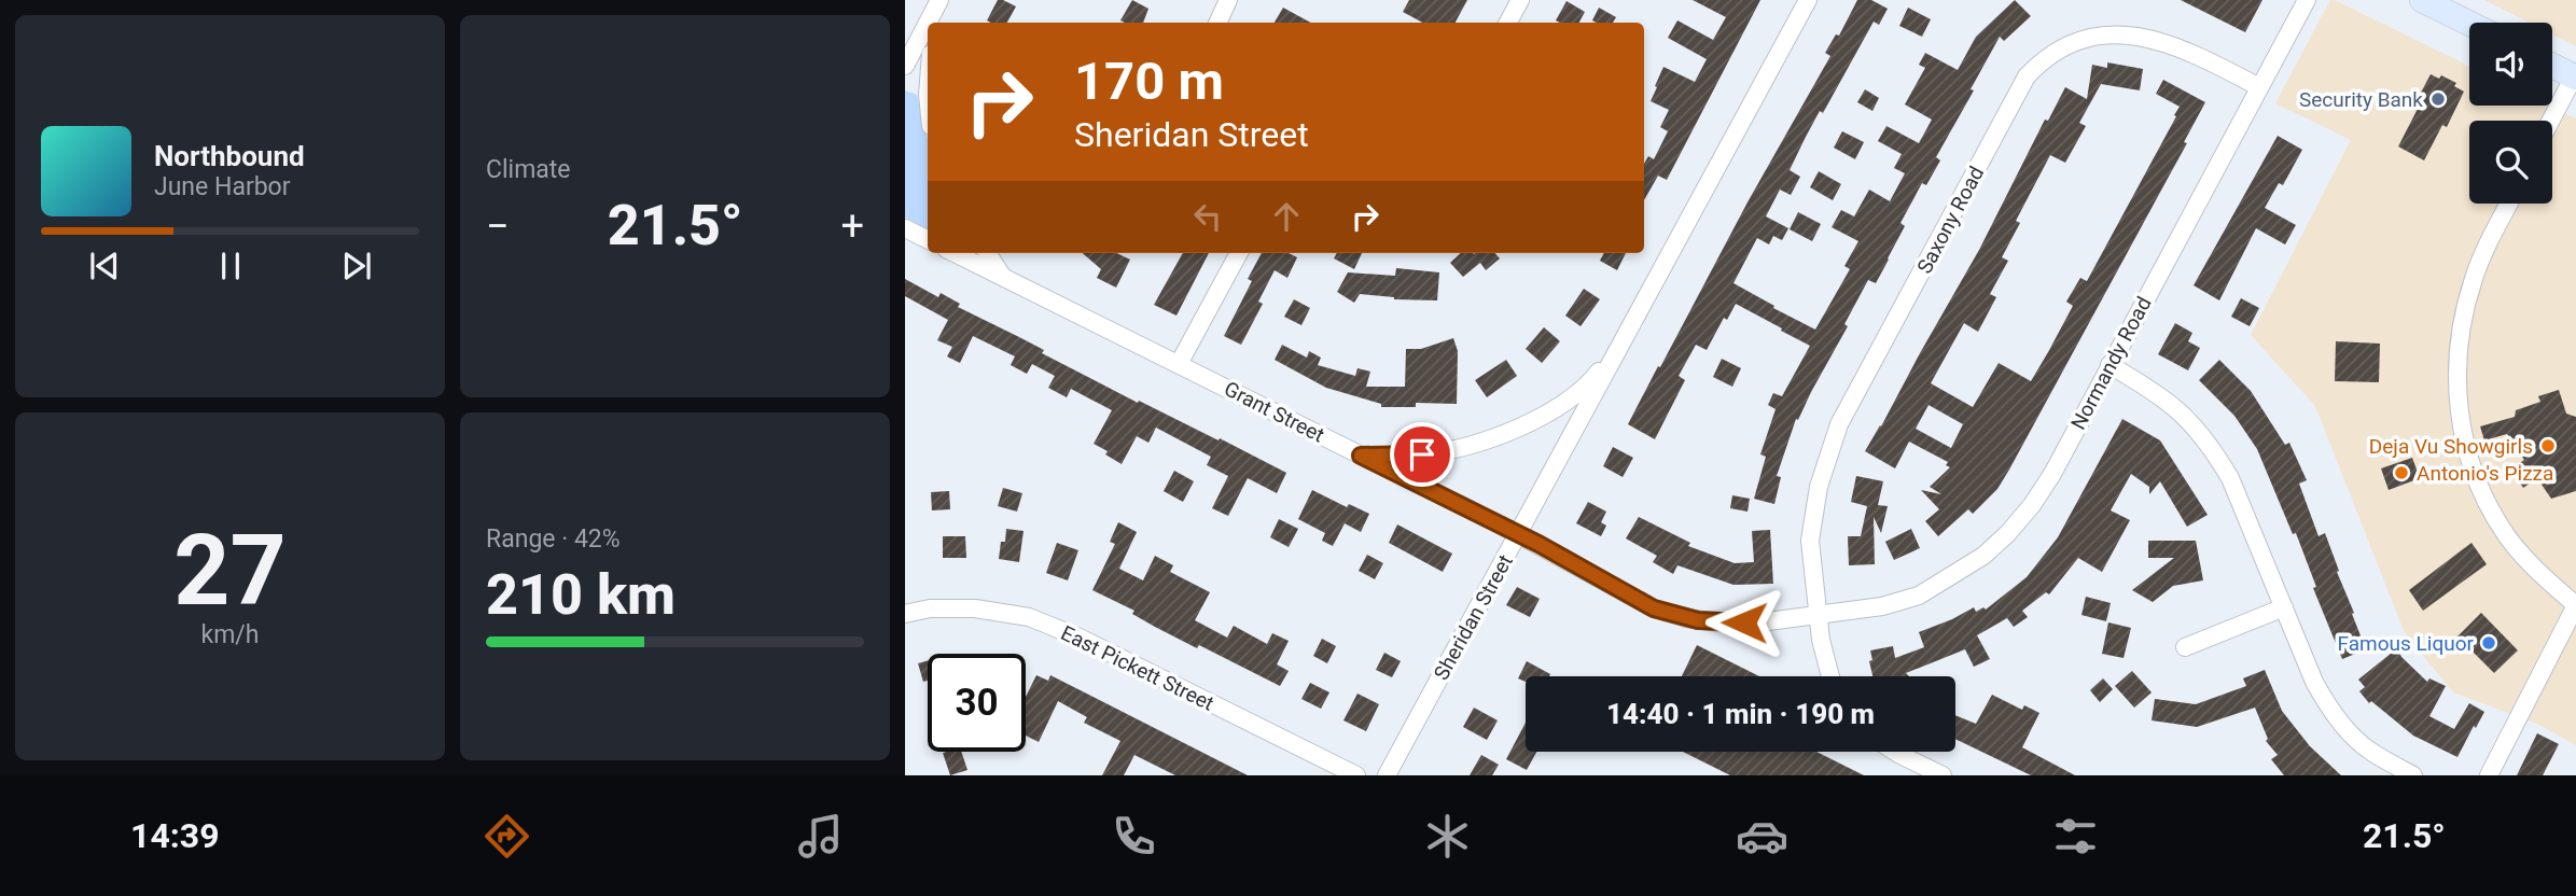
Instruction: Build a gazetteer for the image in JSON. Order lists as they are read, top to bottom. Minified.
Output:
{"streets":{"street":["Saxony Road","Normandy Road","Grant Street","Sheridan Street","East Pickett Street"]},"crossings":[["Saxony Road","Normandy Road"],["Saxony Road","Grant Street"],["Normandy Road","Grant Street"],["Grant Street","Sheridan Street"]],"places":["Security Bank","Deja Vu Showgirls","Antonio's Pizza","Famous Liquor"],"page":{"tile":["Climate",["27","km/h"],["Range · 42%","210 km"]],"turn":["170 m","Sheridan Street"],"song":["Northbound","June Harbor"],"heat":["−","21.5°","+"],"limit":"30","trip":"14:40 · 1 min · 190 m","tabs":["14:39","21.5°"]}}
